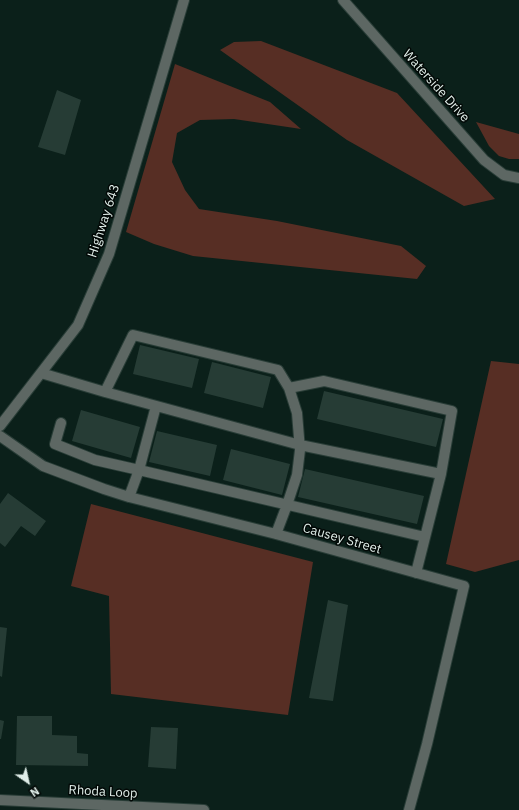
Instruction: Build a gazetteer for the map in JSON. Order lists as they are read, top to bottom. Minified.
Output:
{"streets":{"street":["Waterside Drive","Highway 643","Causey Street","Rhoda Loop"]},"north":"bottom right"}
